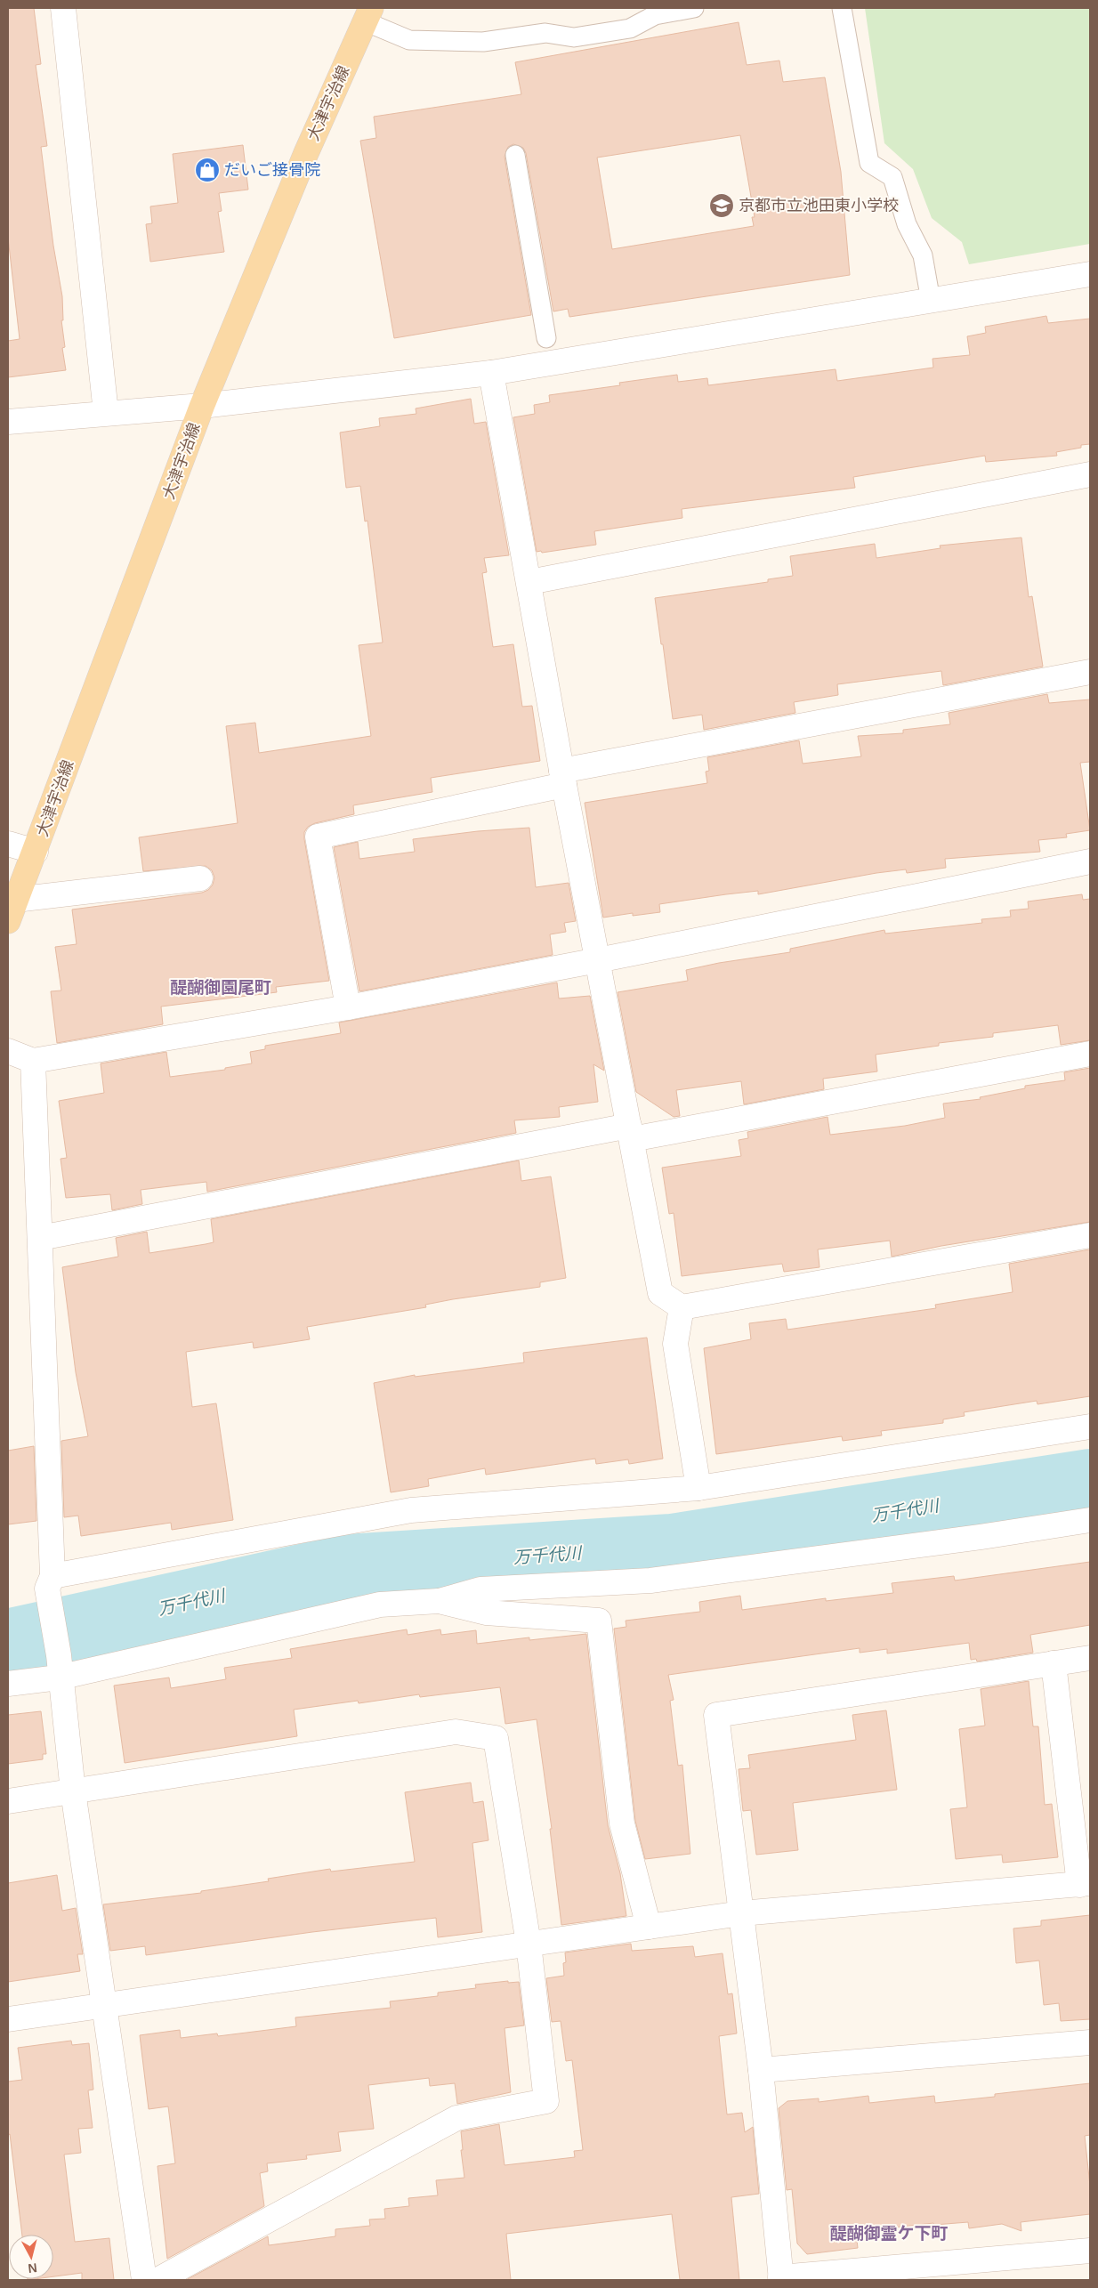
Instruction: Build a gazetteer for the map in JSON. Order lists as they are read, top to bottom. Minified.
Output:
{"streets":{"main road":["大津宇治線"]},"districts":["醍醐御園尾町","醍醐御霊ケ下町"],"water":["万千代川"],"places":{"shop":["だいご接骨院"],"school or university":["京都市立池田東小学校"]},"north":"bottom"}
